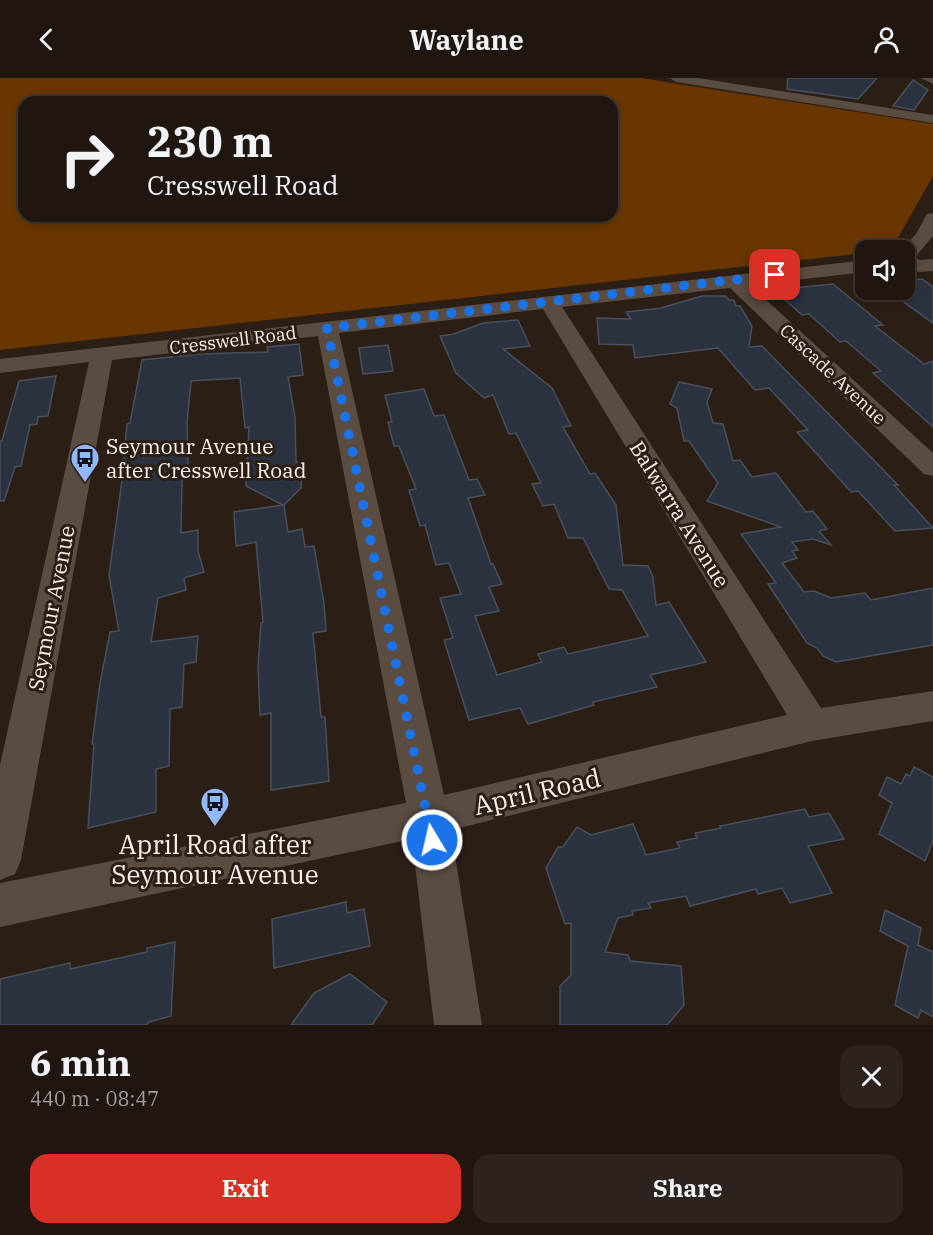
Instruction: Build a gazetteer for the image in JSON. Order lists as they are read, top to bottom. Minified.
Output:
{"streets":{"street":["Cresswell Road","Cascade Avenue","Balwarra Avenue","Seymour Avenue","April Road"]},"crossings":[["Cresswell Road","Cascade Avenue"],["Cresswell Road","Balwarra Avenue"],["Cresswell Road","Seymour Avenue"],["Balwarra Avenue","April Road"]],"places":{"bus stop":["Seymour Avenue after Cresswell Road","April Road after Seymour Avenue"]},"page":{"header":"Waylane","turn":["230 m","Cresswell Road"],"heading":["6 min","440 m · 08:47"],"buttons":["Exit","Share"]}}
